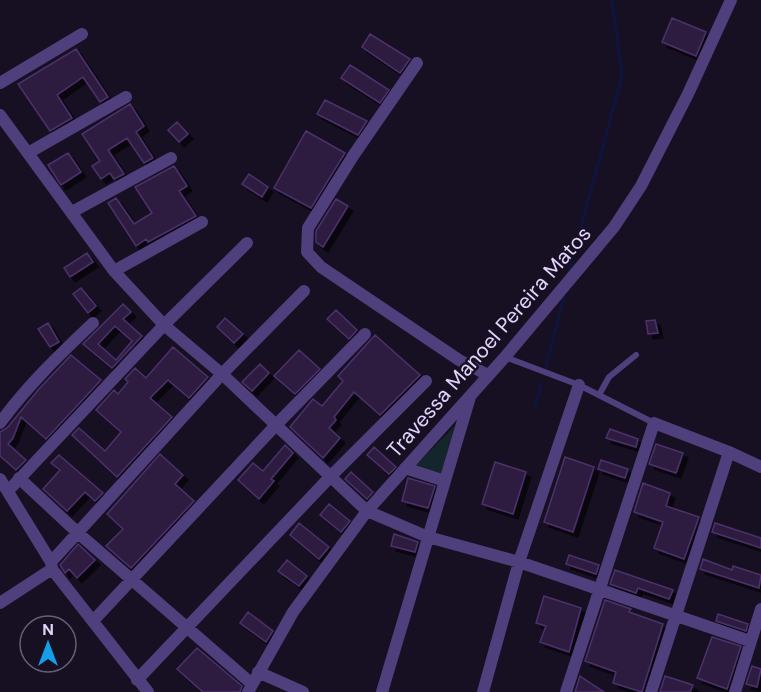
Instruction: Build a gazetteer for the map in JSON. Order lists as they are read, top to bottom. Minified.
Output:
{"streets":{"street":["Travessa Manoel Pereira Matos"]},"north":"top"}
